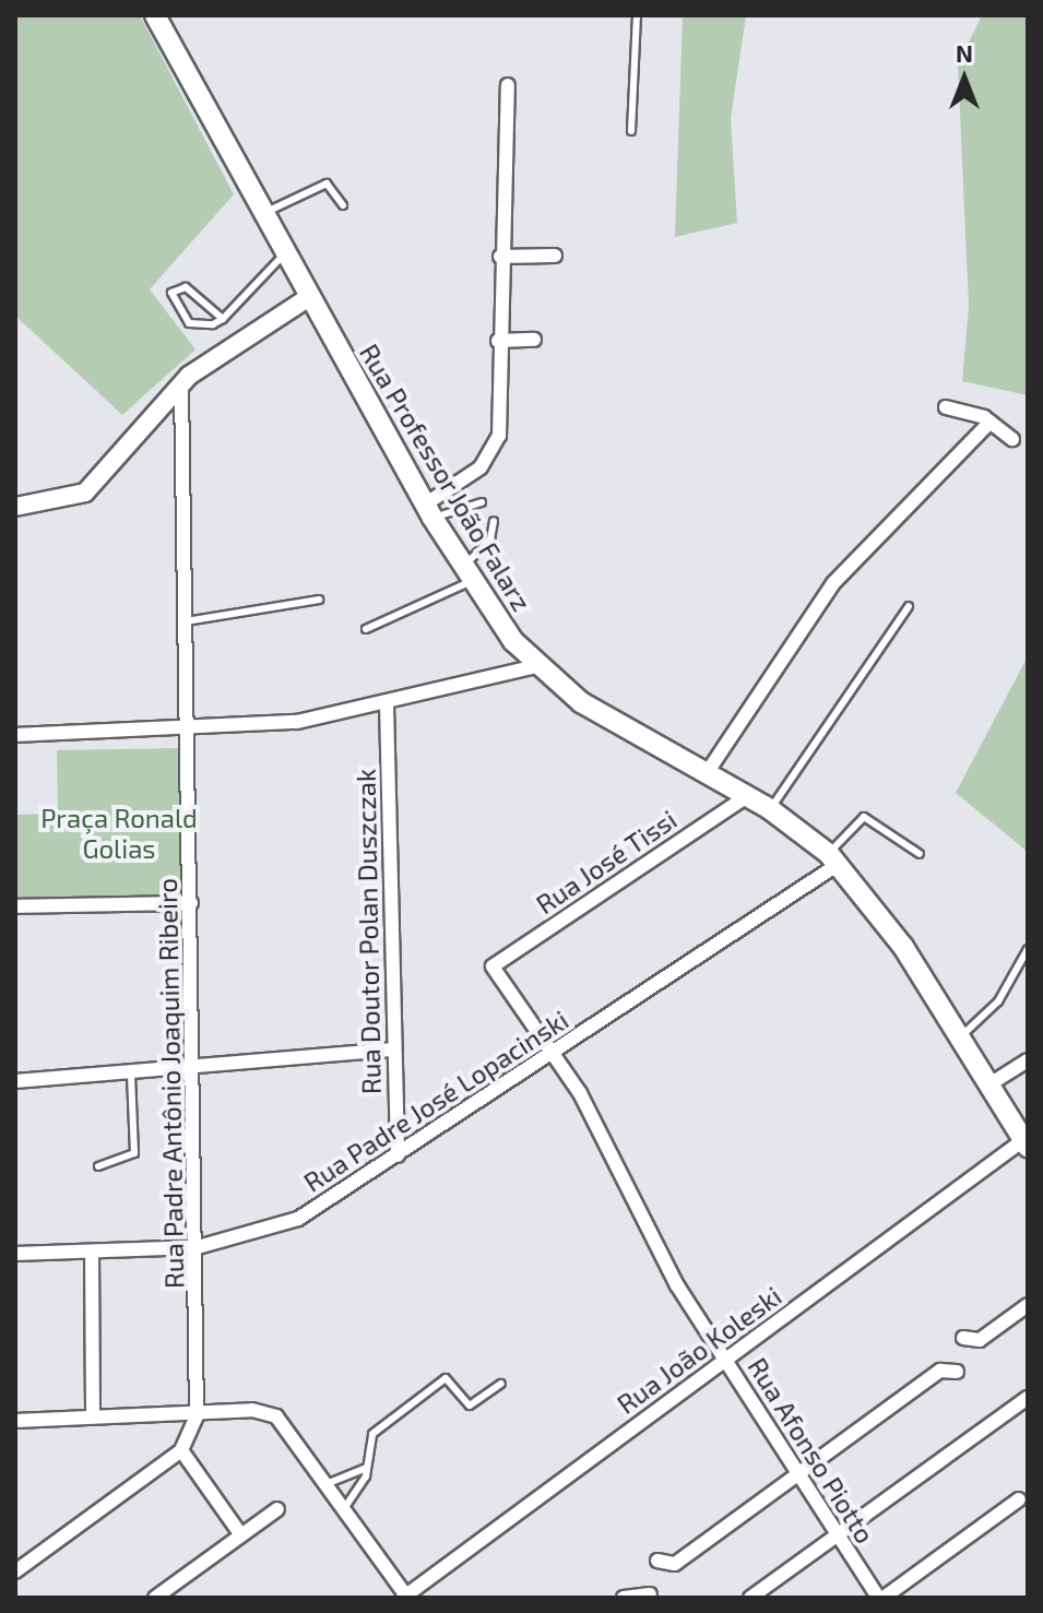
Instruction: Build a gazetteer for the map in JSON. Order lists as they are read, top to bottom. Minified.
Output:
{"streets":{"main road":["Rua Professor João Falarz"],"street":["Rua José Tissi","Rua Doutor Polan Duszczak","Rua Padre Antônio Joaquim Ribeiro","Rua Padre José Lopacinski","Rua João Koleski","Rua Afonso Piotto"]},"crossings":[["Rua Professor João Falarz","Rua José Tissi"],["Rua Professor João Falarz","Rua Padre José Lopacinski"],["Rua Professor João Falarz","Rua João Koleski"],["Rua José Tissi","Rua Afonso Piotto"],["Rua Doutor Polan Duszczak","Rua Padre José Lopacinski"],["Rua Padre Antônio Joaquim Ribeiro","Rua Padre José Lopacinski"],["Rua Padre José Lopacinski","Rua Afonso Piotto"],["Rua João Koleski","Rua Afonso Piotto"]],"parks":["Praça Ronald Golias"],"north":"top"}
